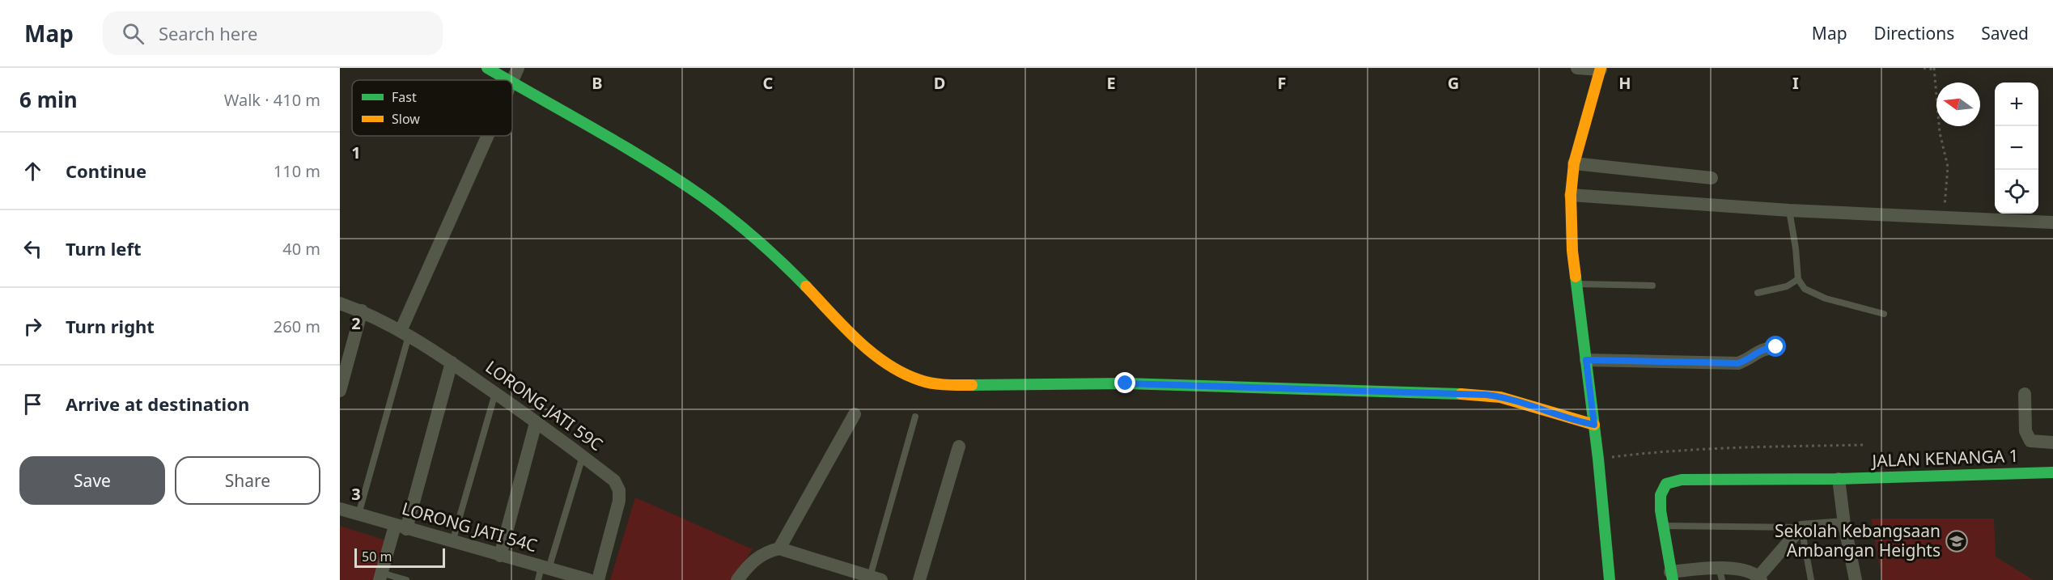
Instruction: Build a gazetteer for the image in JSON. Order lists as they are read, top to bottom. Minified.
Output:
{"streets":{"street":["LORONG JATI 59C","JALAN KENANGA 1","LORONG JATI 54C"]},"places":{"school or university":["Sekolah Kebangsaan Ambangan Heights"]},"legend":["Fast","Slow"],"scale_bar":"50 m","north":"left","page":{"header":"Map","search":"Search here","nav":["Map","Directions","Saved"],"heading":["6 min","Walk · 410 m"],"map_buttons":["+","−"],"list":[["Continue","110 m"],["Turn left","40 m"],["Turn right","260 m"],"Arrive at destination"],"buttons":["Save","Share"],"scale":"50 m"},"grid":{"columns":["B","C","D","E","F","G","H","I"],"rows":["1","2","3"]}}
